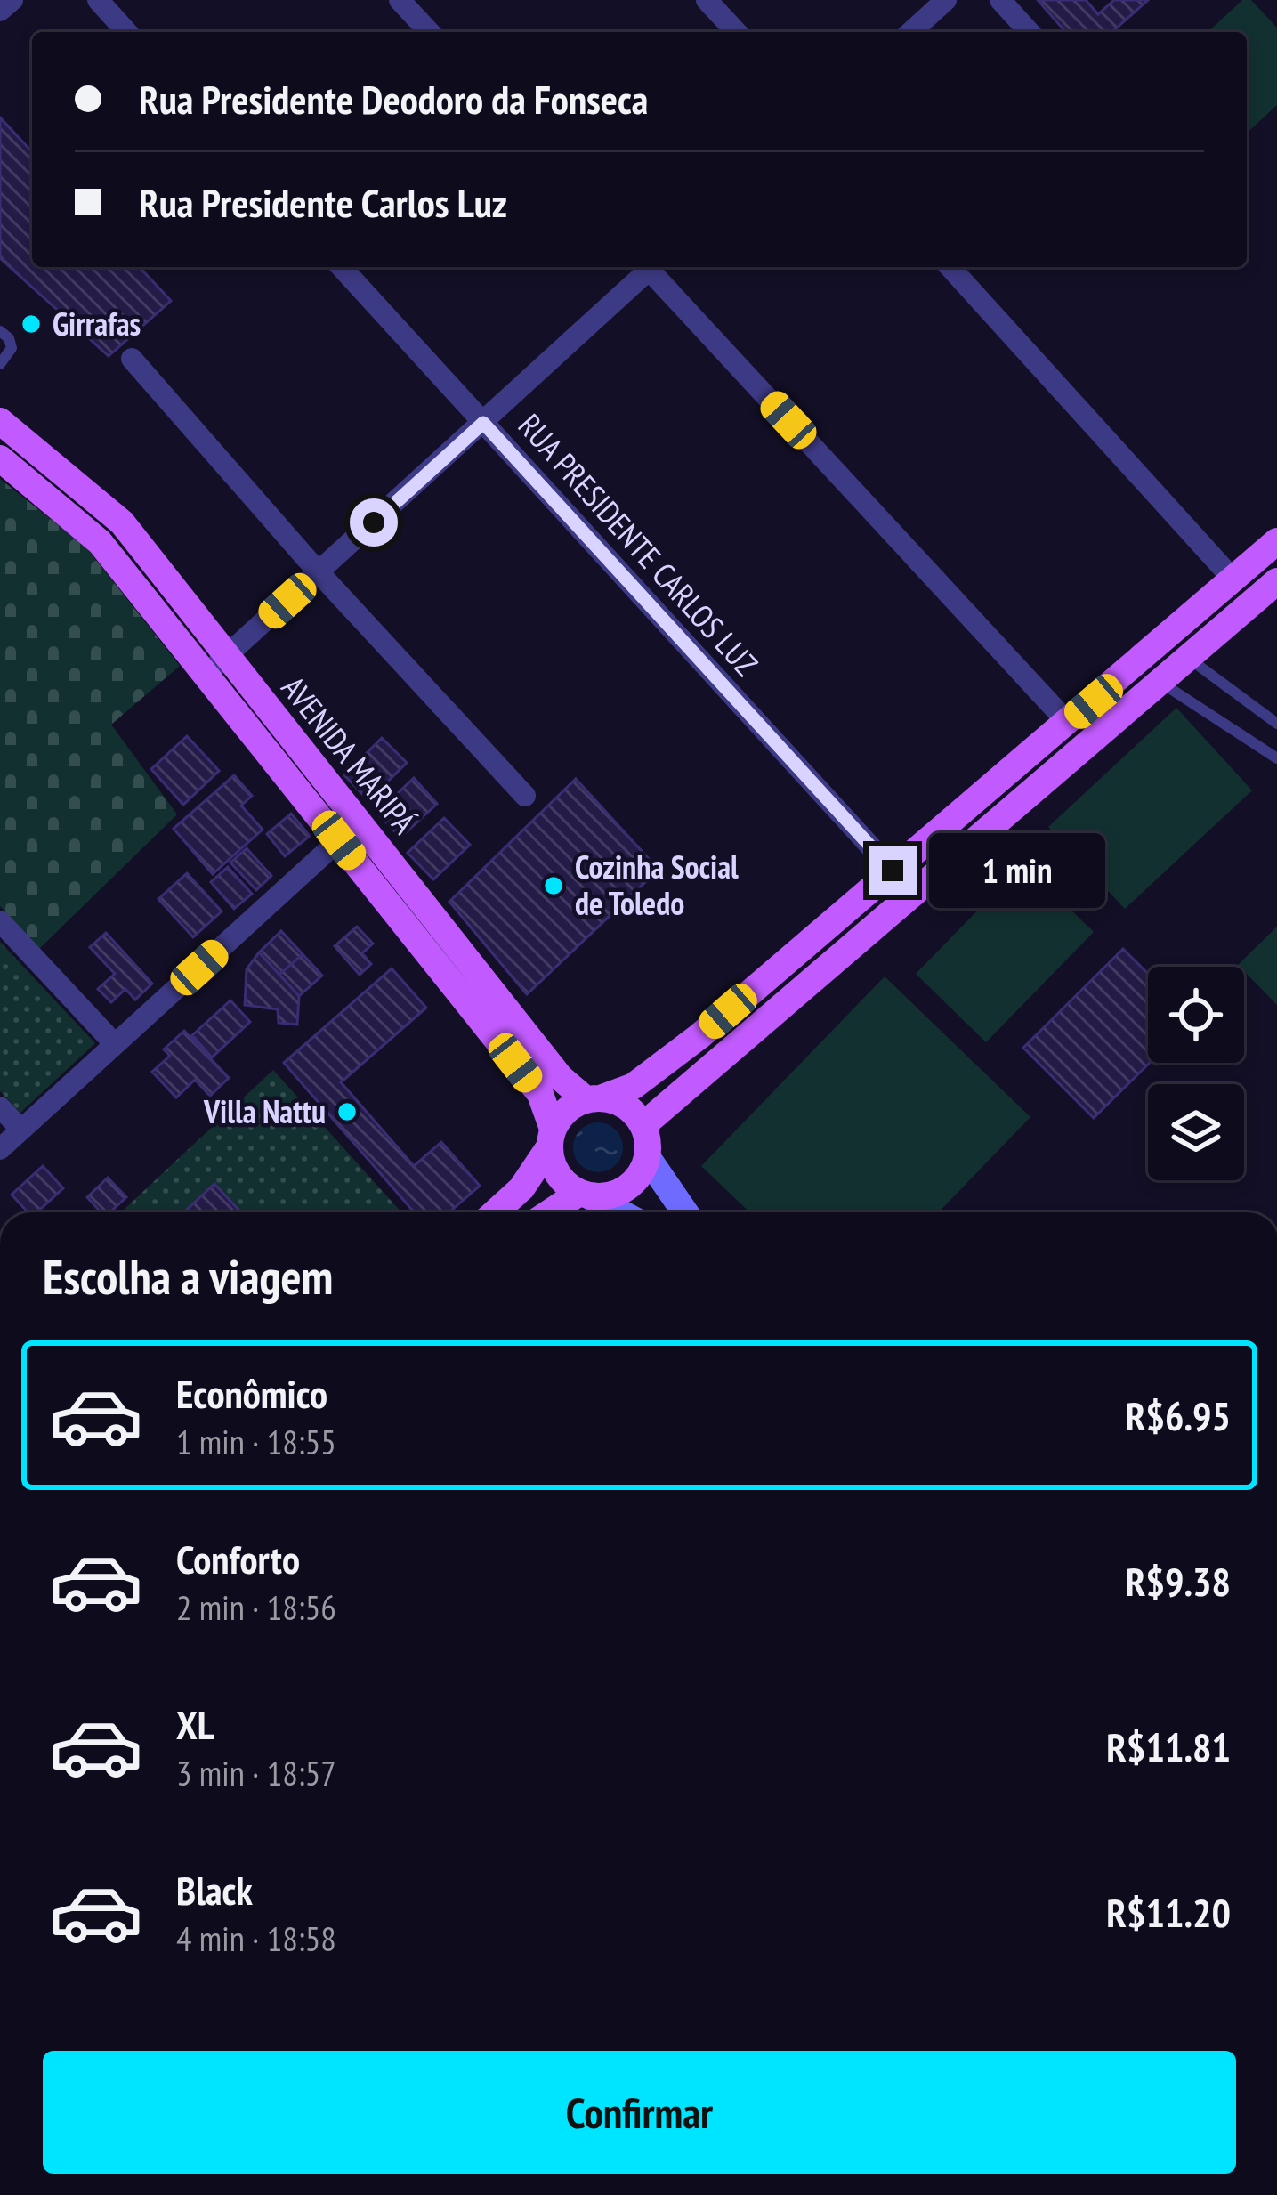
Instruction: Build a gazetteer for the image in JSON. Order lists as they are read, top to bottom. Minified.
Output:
{"streets":{"main road":["AVENIDA MARIPÁ"],"street":["RUA PRESIDENTE CARLOS LUZ"]},"places":["Girrafas","Cozinha Social de Toledo","Villa Nattu"],"page":{"banner":["Rua Presidente Deodoro da Fonseca","Rua Presidente Carlos Luz"],"bubble":"1 min","heading":"Escolha a viagem","list":[{"name":"Econômico","note":"1 min · 18:55","value":"R$6.95"},{"name":"Conforto","note":"2 min · 18:56","value":"R$9.38"},{"name":"XL","note":"3 min · 18:57","value":"R$11.81"},{"name":"Black","note":"4 min · 18:58","value":"R$11.20"}],"buttons":"Confirmar"}}
